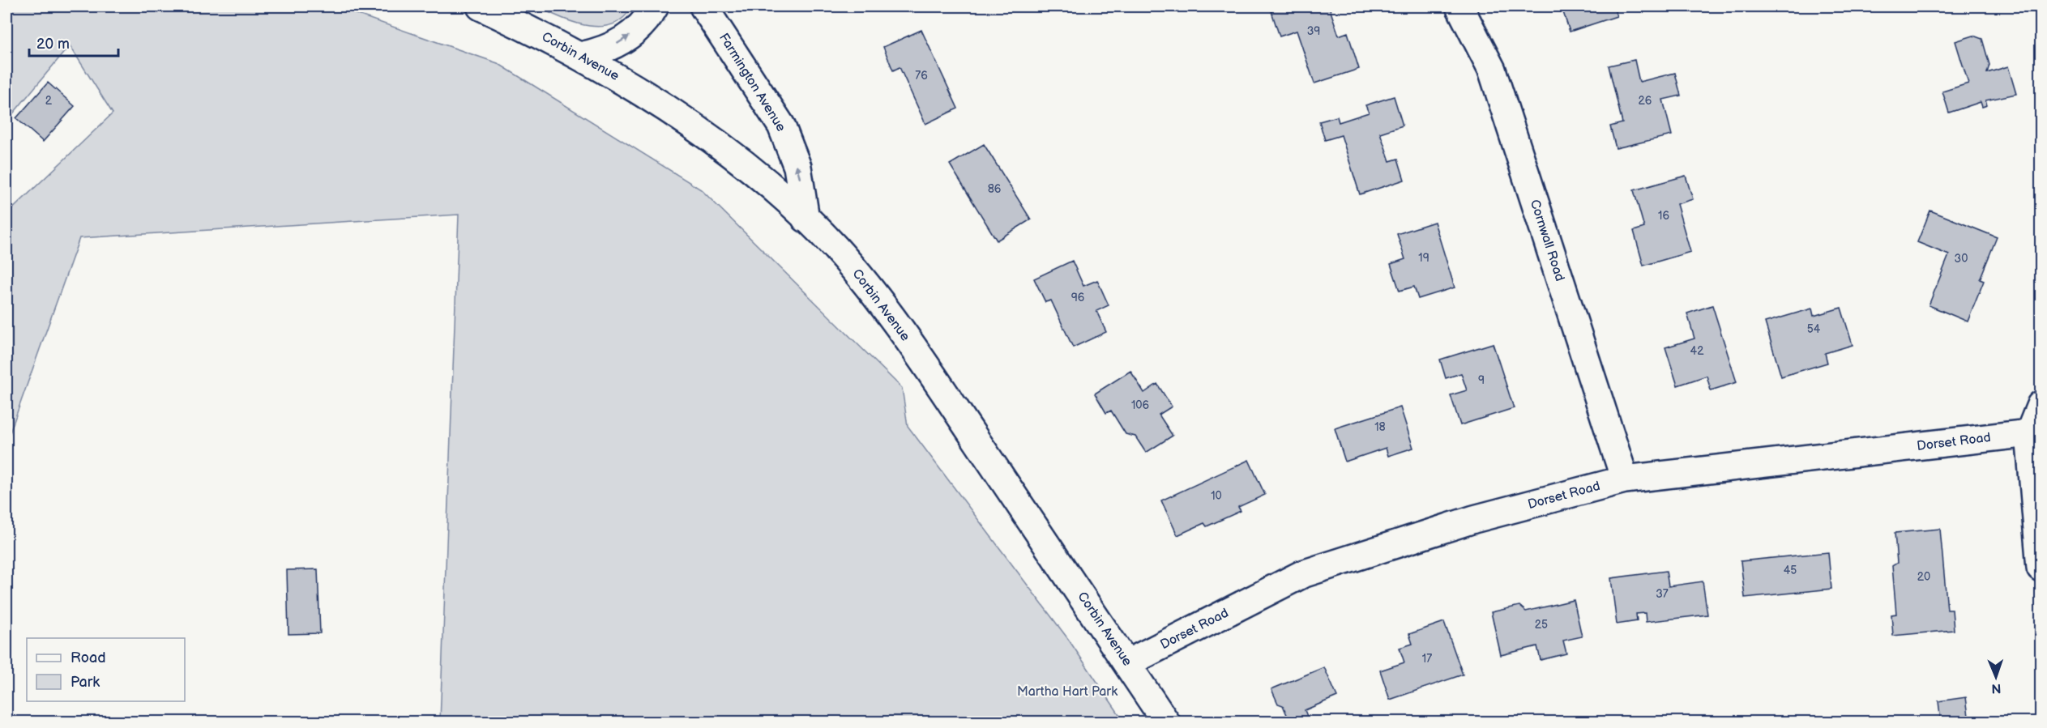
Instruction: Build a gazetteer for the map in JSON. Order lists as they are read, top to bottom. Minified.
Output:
{"streets":{"street":["Corbin Avenue","Farmington Avenue","Cornwall Road","Dorset Road"]},"crossings":[["Corbin Avenue","Farmington Avenue"],["Corbin Avenue","Dorset Road"],["Cornwall Road","Dorset Road"]],"one_way":["Farmington Avenue"],"parks":["Martha Hart Park"],"house_numbers":["39","76","2","26","86","16","19","30","96","54","42","9","106","18","10","45","20","37","25","17"],"legend":["Road","Park"],"scale_bar":"20 m","north":"bottom"}
